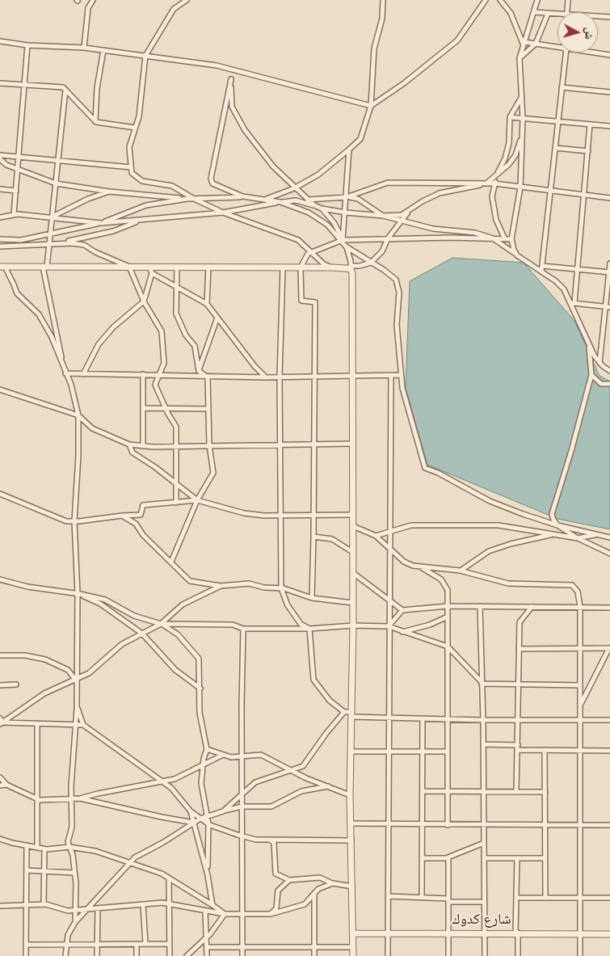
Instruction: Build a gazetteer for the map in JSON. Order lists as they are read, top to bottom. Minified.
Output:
{"streets":{"street":["شارع كدوك"]},"north":"right"}
